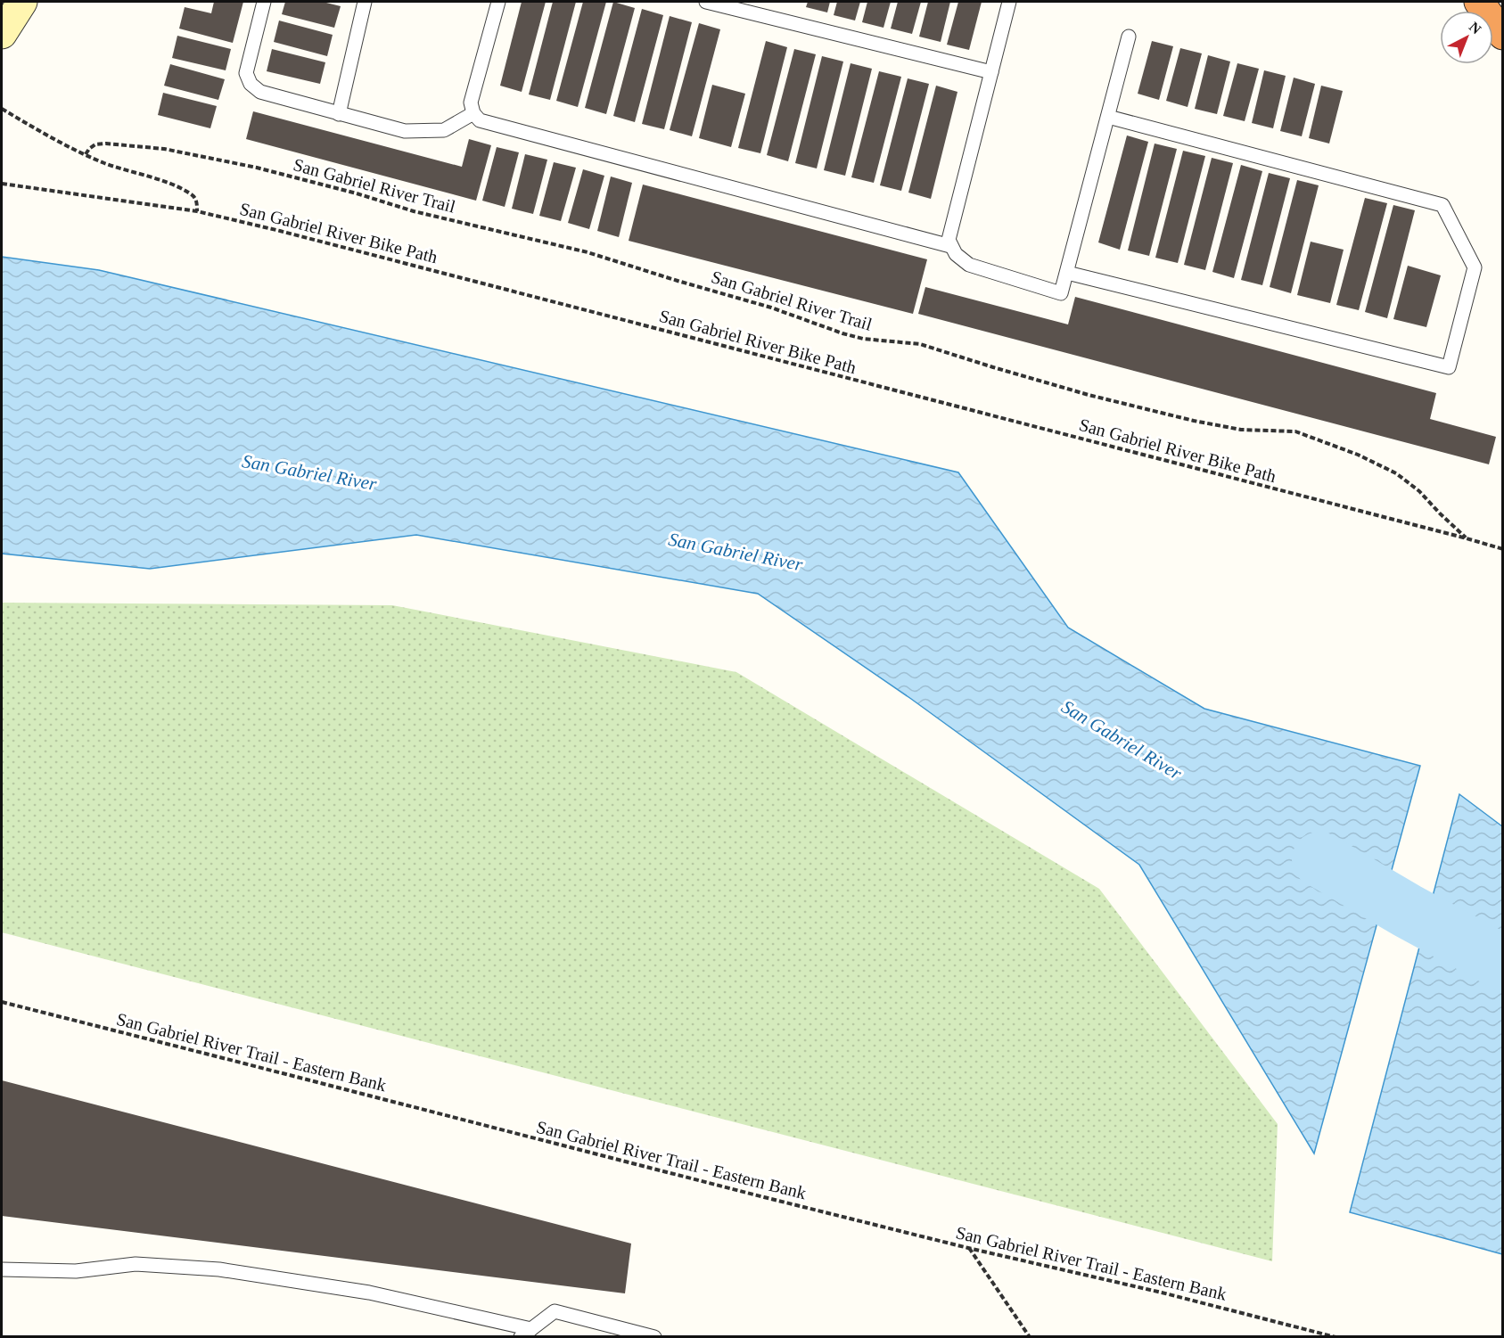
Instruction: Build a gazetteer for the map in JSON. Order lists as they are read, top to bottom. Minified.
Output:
{"streets":{"path":["San Gabriel River Trail","San Gabriel River Bike Path","San Gabriel River Trail - Eastern Bank"]},"crossings":[["San Gabriel River Trail","San Gabriel River Bike Path"]],"water":["San Gabriel River"],"north":"top right"}
